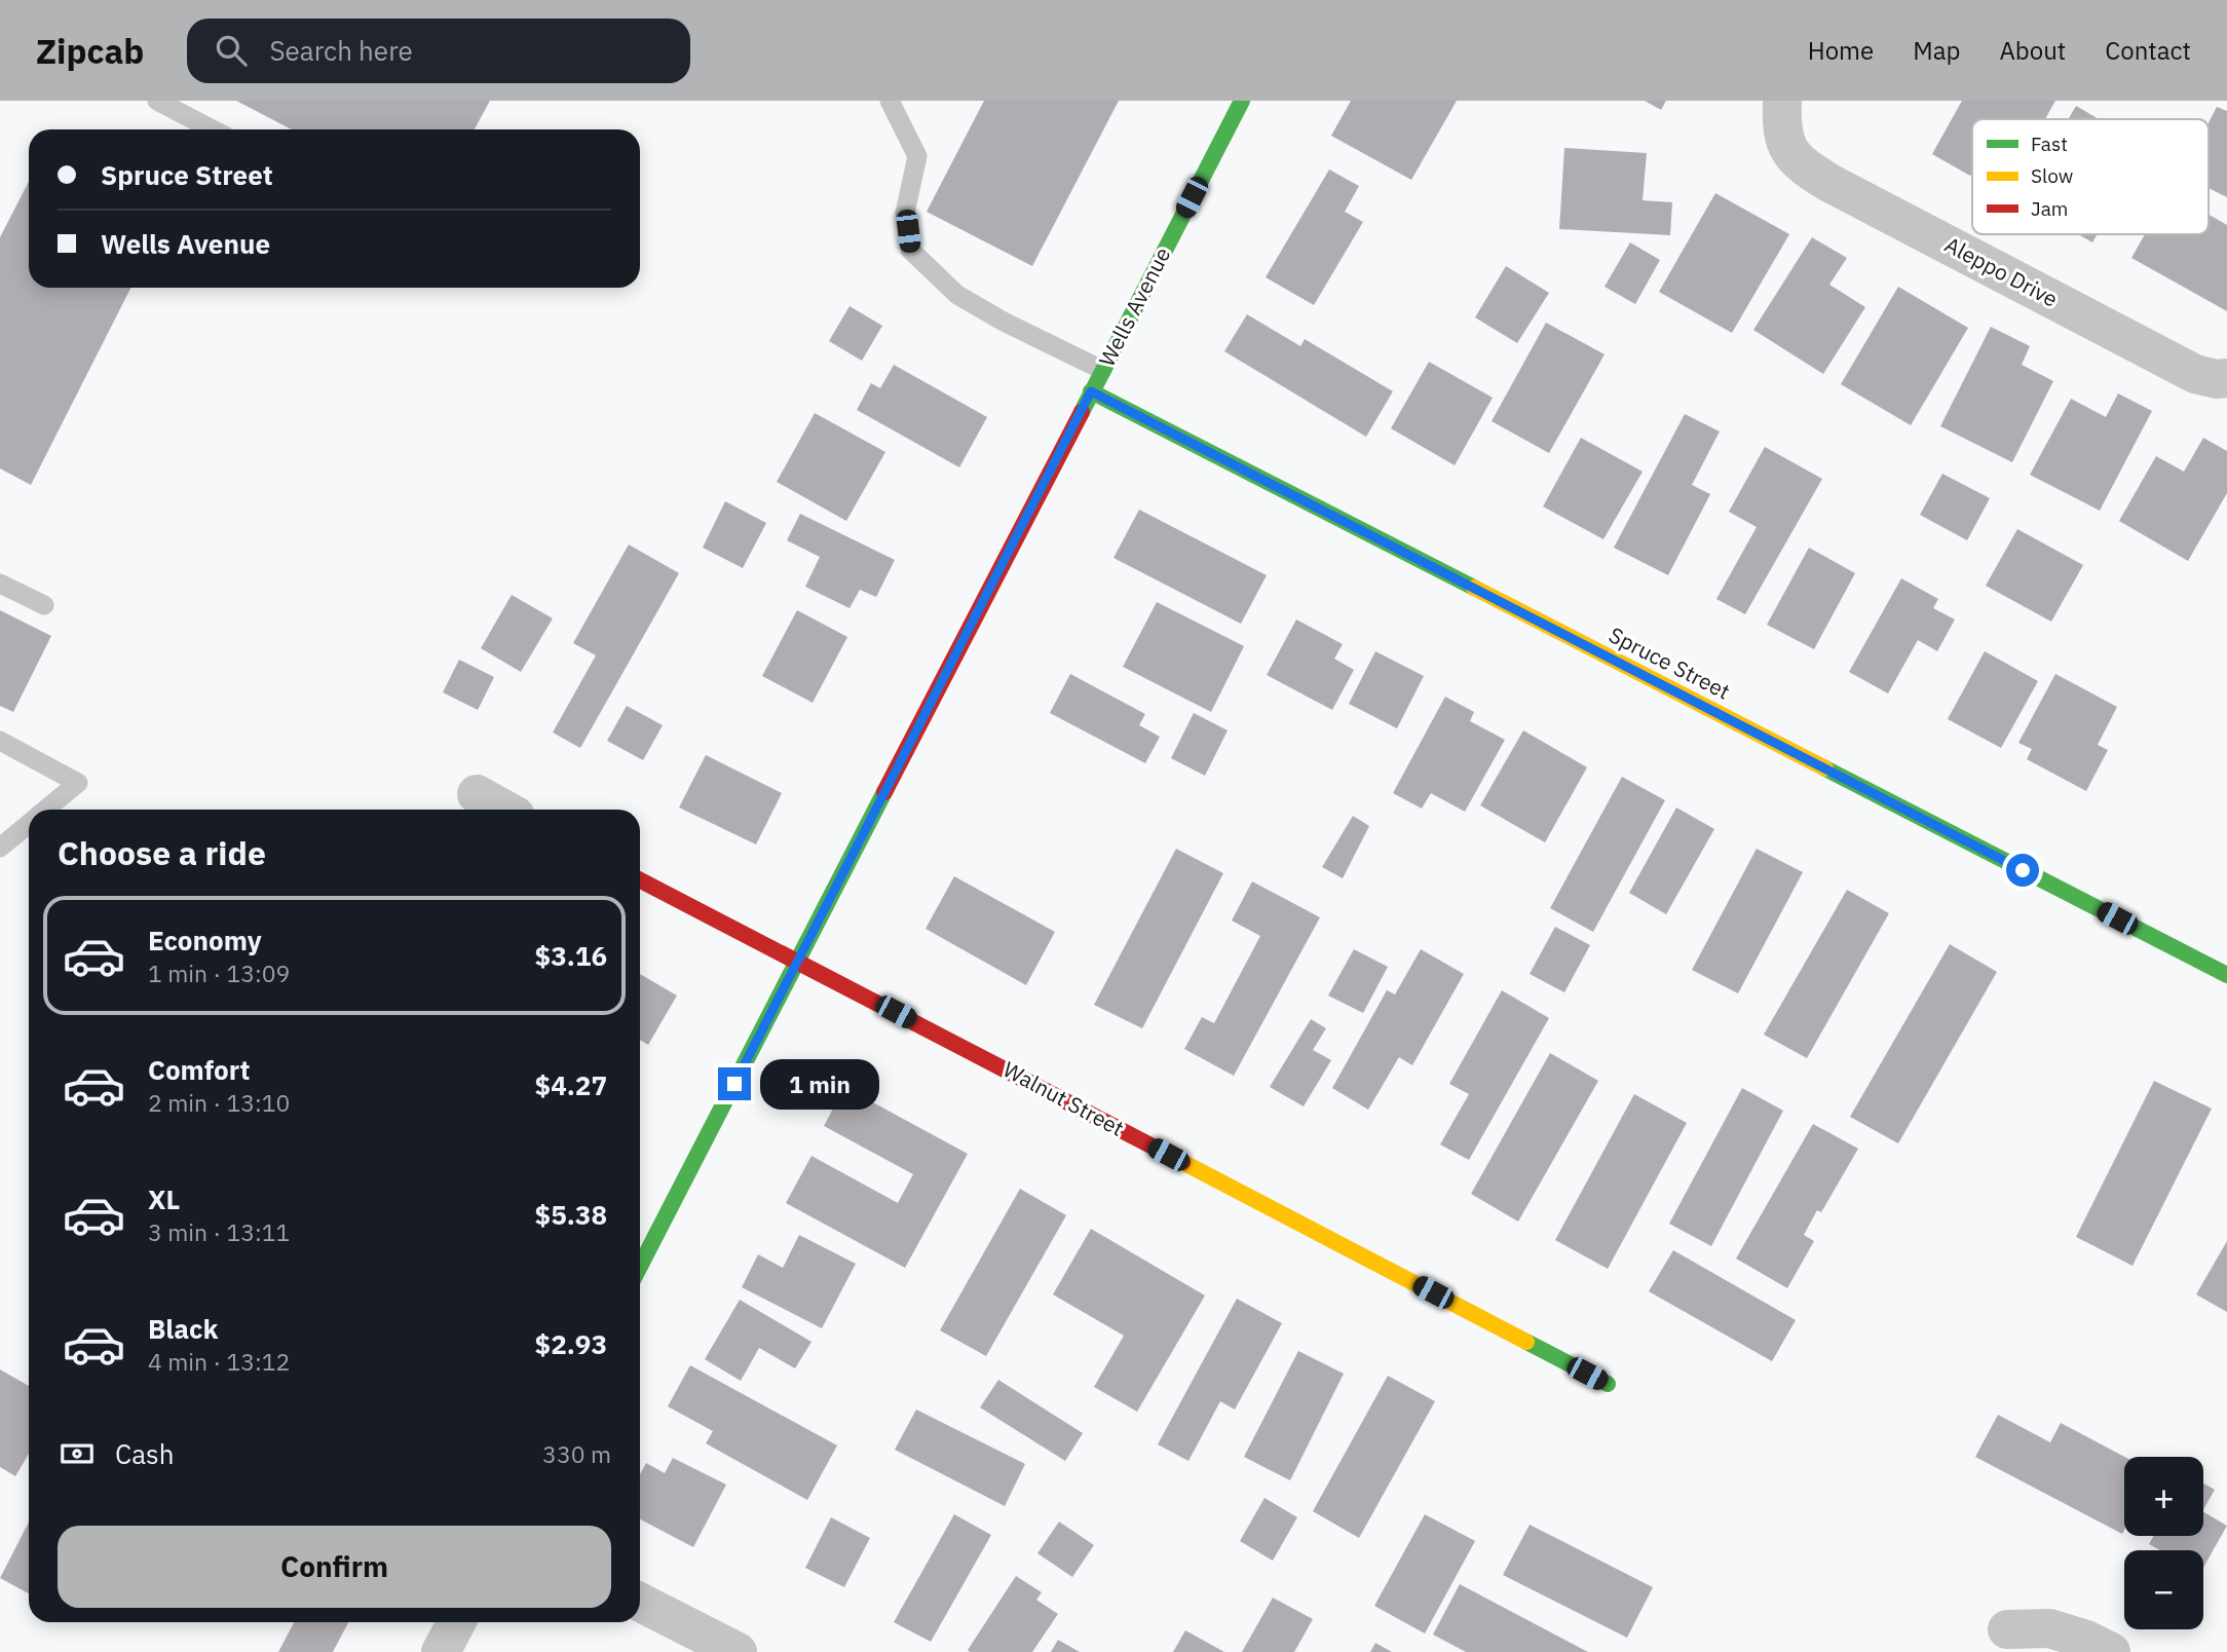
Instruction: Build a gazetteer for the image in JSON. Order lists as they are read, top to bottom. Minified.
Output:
{"streets":{"street":["Aleppo Drive","Wells Avenue","Spruce Street","Walnut Street"]},"crossings":[["Wells Avenue","Spruce Street"],["Wells Avenue","Walnut Street"]],"legend":["Fast","Slow","Jam"],"page":{"header":"Zipcab","search":"Search here","nav":["Home","Map","About","Contact"],"banner":["Spruce Street","Wells Avenue"],"heading":"Choose a ride","list":[{"name":"Economy","note":"1 min · 13:09","value":"$3.16"},{"name":"Comfort","note":"2 min · 13:10","value":"$4.27"},{"name":"XL","note":"3 min · 13:11","value":"$5.38"},{"name":"Black","note":"4 min · 13:12","value":"$2.93"}],"bubble":"1 min","pay":["Cash","330 m"],"map_buttons":["+","−"],"buttons":"Confirm"}}
